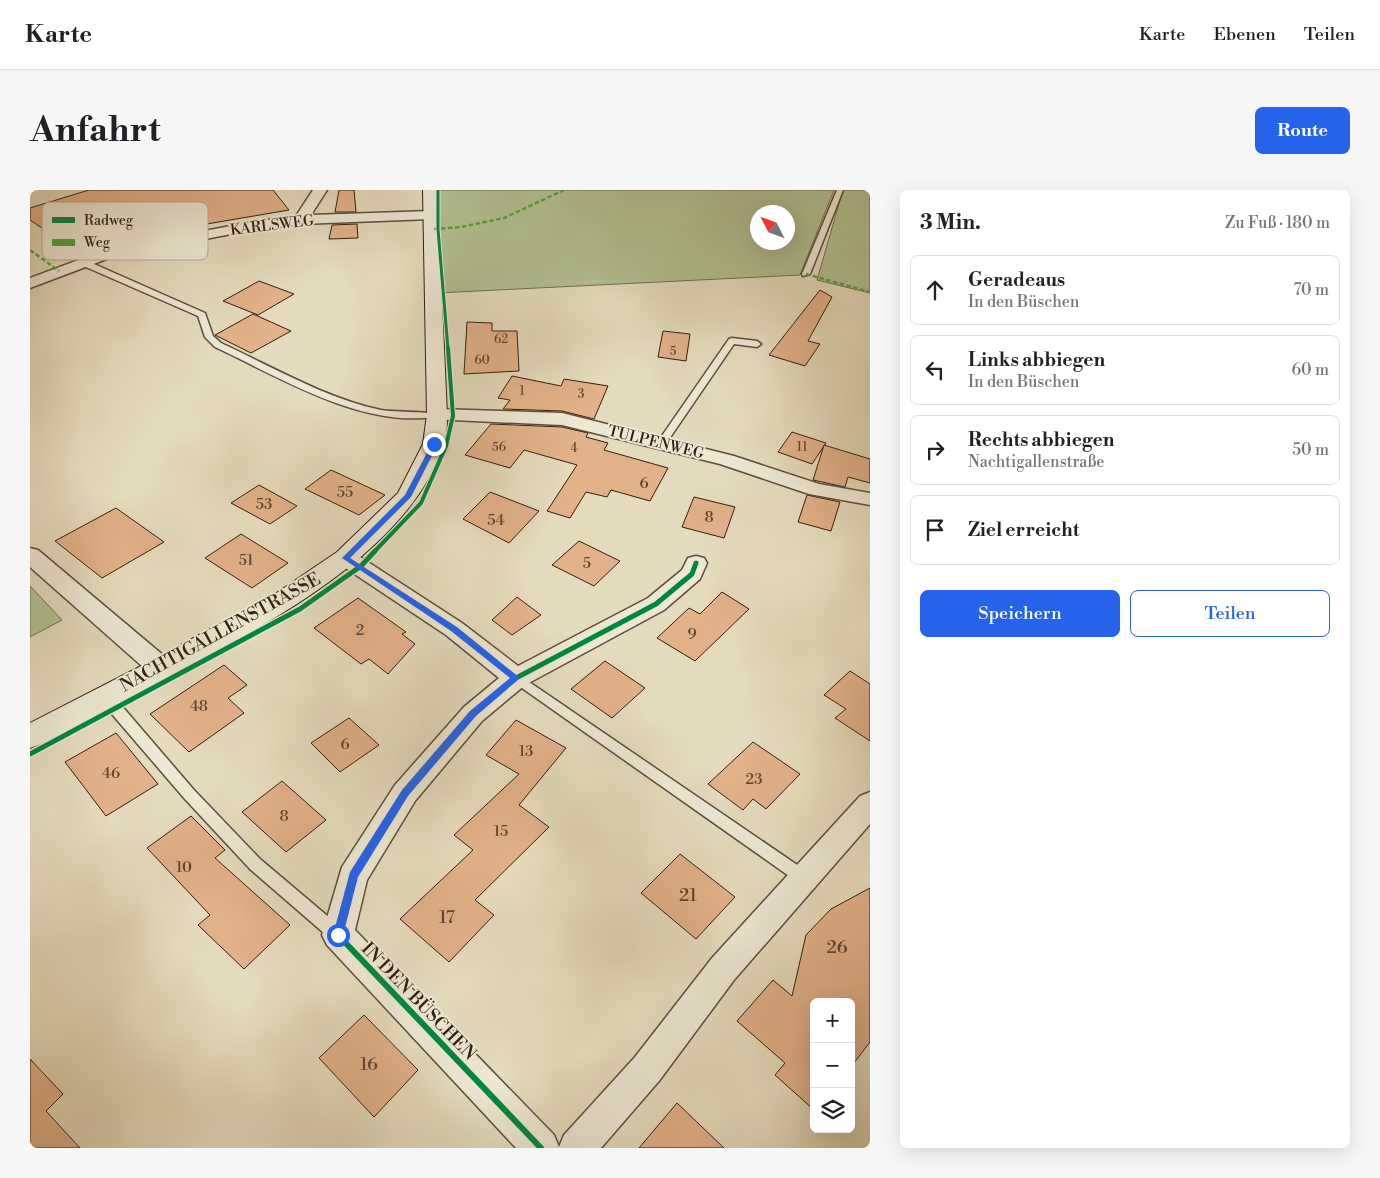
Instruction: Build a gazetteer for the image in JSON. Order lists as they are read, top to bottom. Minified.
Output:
{"streets":{"street":["KARLSWEG","TULPENWEG","NACHTIGALLENSTRASSE","IN DEN BÜSCHEN"]},"crossings":[["KARLSWEG","NACHTIGALLENSTRASSE"],["TULPENWEG","NACHTIGALLENSTRASSE"]],"house_numbers":["62","5","60","1","3","56","11","4","6","55","53","8","54","51","5","2","9","48","6","13","46","23","8","15","10","21","17","26","16"],"legend":["Radweg","Weg"],"north":"top left","page":{"header":"Karte","nav":["Karte","Ebenen","Teilen"],"buttons":["Route",["Speichern","Teilen"]],"title":"Anfahrt","heading":["3 Min.","Zu Fuß · 180 m"],"list":[["Geradeaus","In den Büschen","70 m"],["Links abbiegen","In den Büschen","60 m"],["Rechts abbiegen","Nachtigallenstraße","50 m"],"Ziel erreicht"],"map_buttons":["+","−"]}}
